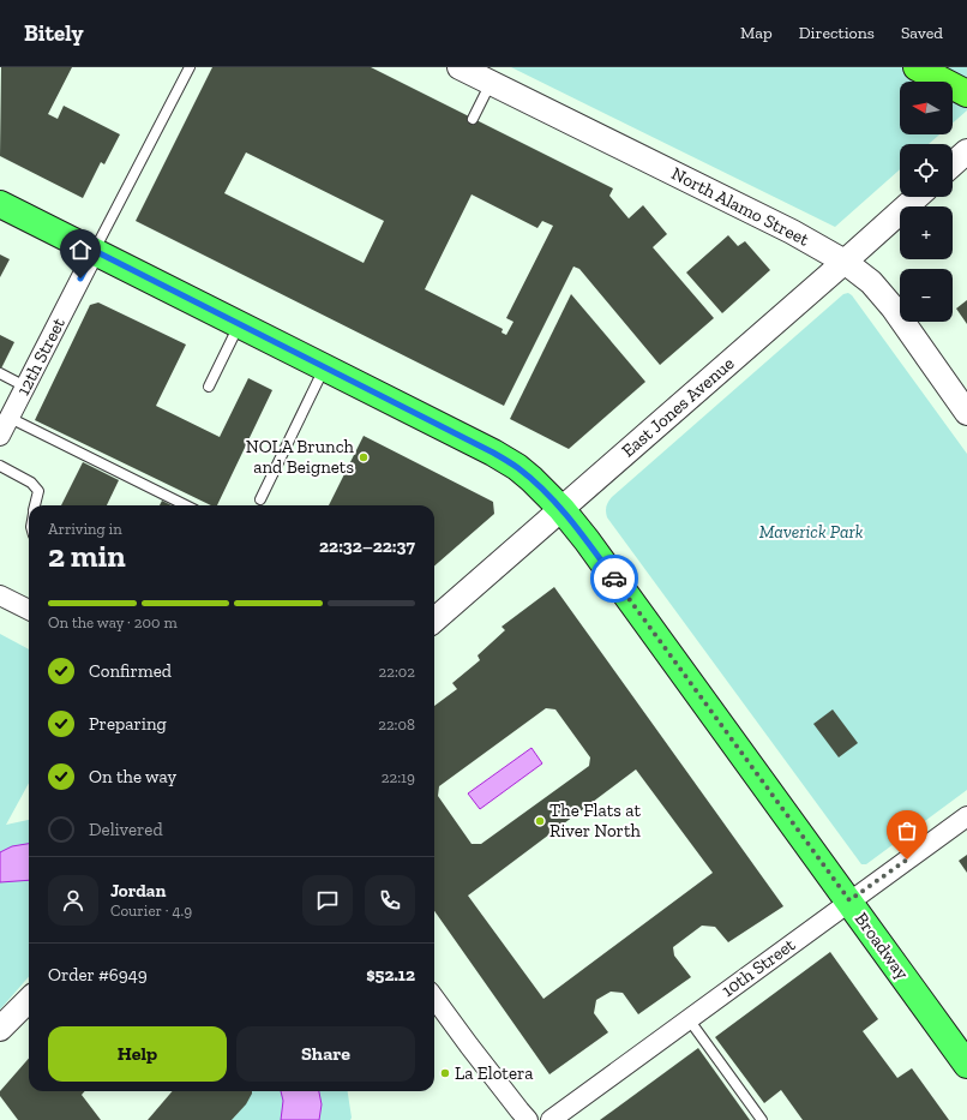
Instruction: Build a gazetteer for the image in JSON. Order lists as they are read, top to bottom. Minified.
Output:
{"streets":{"main road":["Broadway"],"street":["North Alamo Street","12th Street","East Jones Avenue","10th Street"]},"crossings":[["North Alamo Street","East Jones Avenue"],["12th Street","Broadway"],["East Jones Avenue","Broadway"],["Broadway","10th Street"]],"parks":["Maverick Park"],"places":["NOLA Brunch and Beignets","The Flats at River North","La Elotera"],"north":"left","page":{"header":"Bitely","nav":["Map","Directions","Saved"],"map_buttons":["+","−"],"heading":["2 min","Arriving in","22:32–22:37"],"panel":["Jordan","Courier · 4.9","Order #6949","$52.12"],"bar":"On the way · 200 m","list":[["Confirmed","22:02"],["Preparing","22:08"],["On the way","22:19"],"Delivered"],"buttons":["Help","Share"]}}
